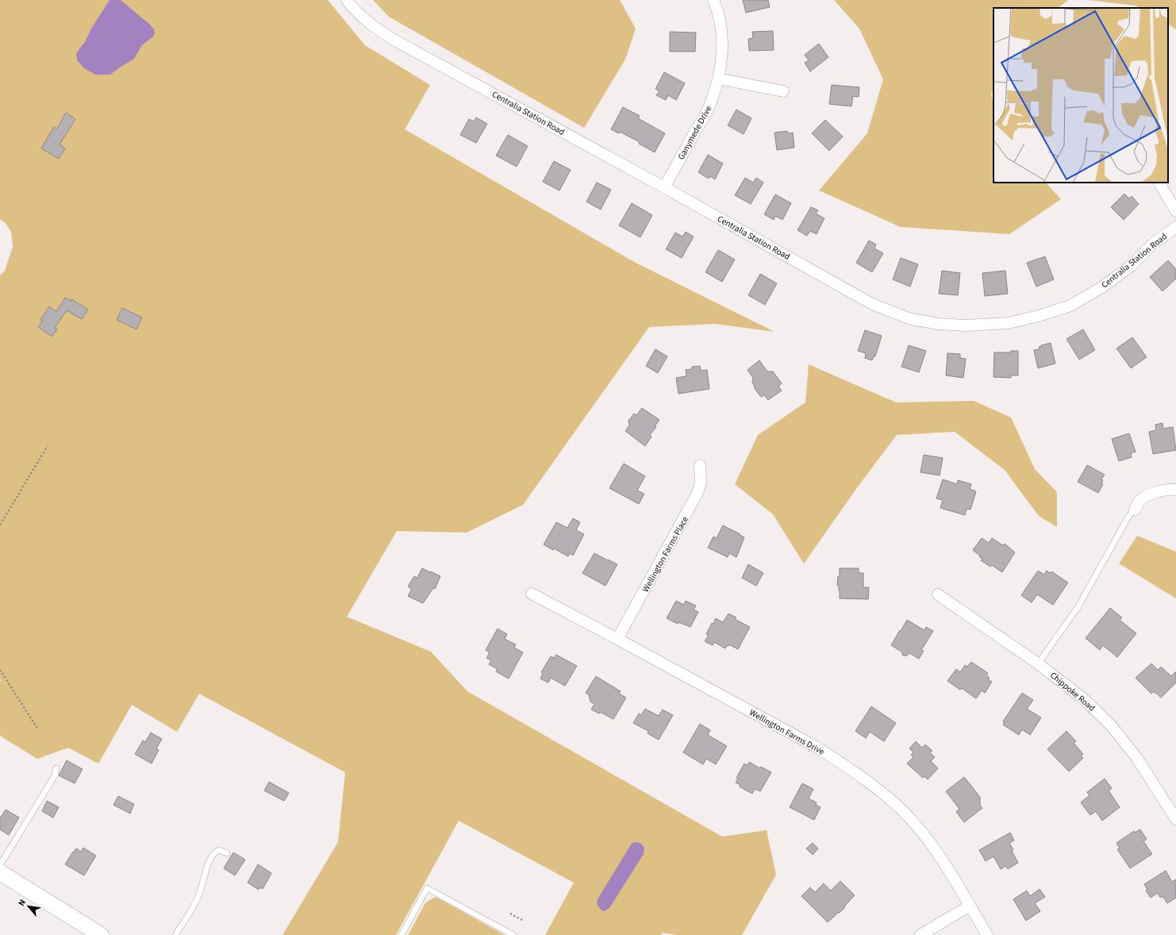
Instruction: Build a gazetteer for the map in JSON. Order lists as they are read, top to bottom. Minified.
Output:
{"streets":{"street":["Centralia Station Road","Ganymede Drive","Wellington Farms Place","Chippoke Road","Wellington Farms Drive"]},"crossings":[["Centralia Station Road","Ganymede Drive"],["Wellington Farms Place","Wellington Farms Drive"]],"north":"top left"}
